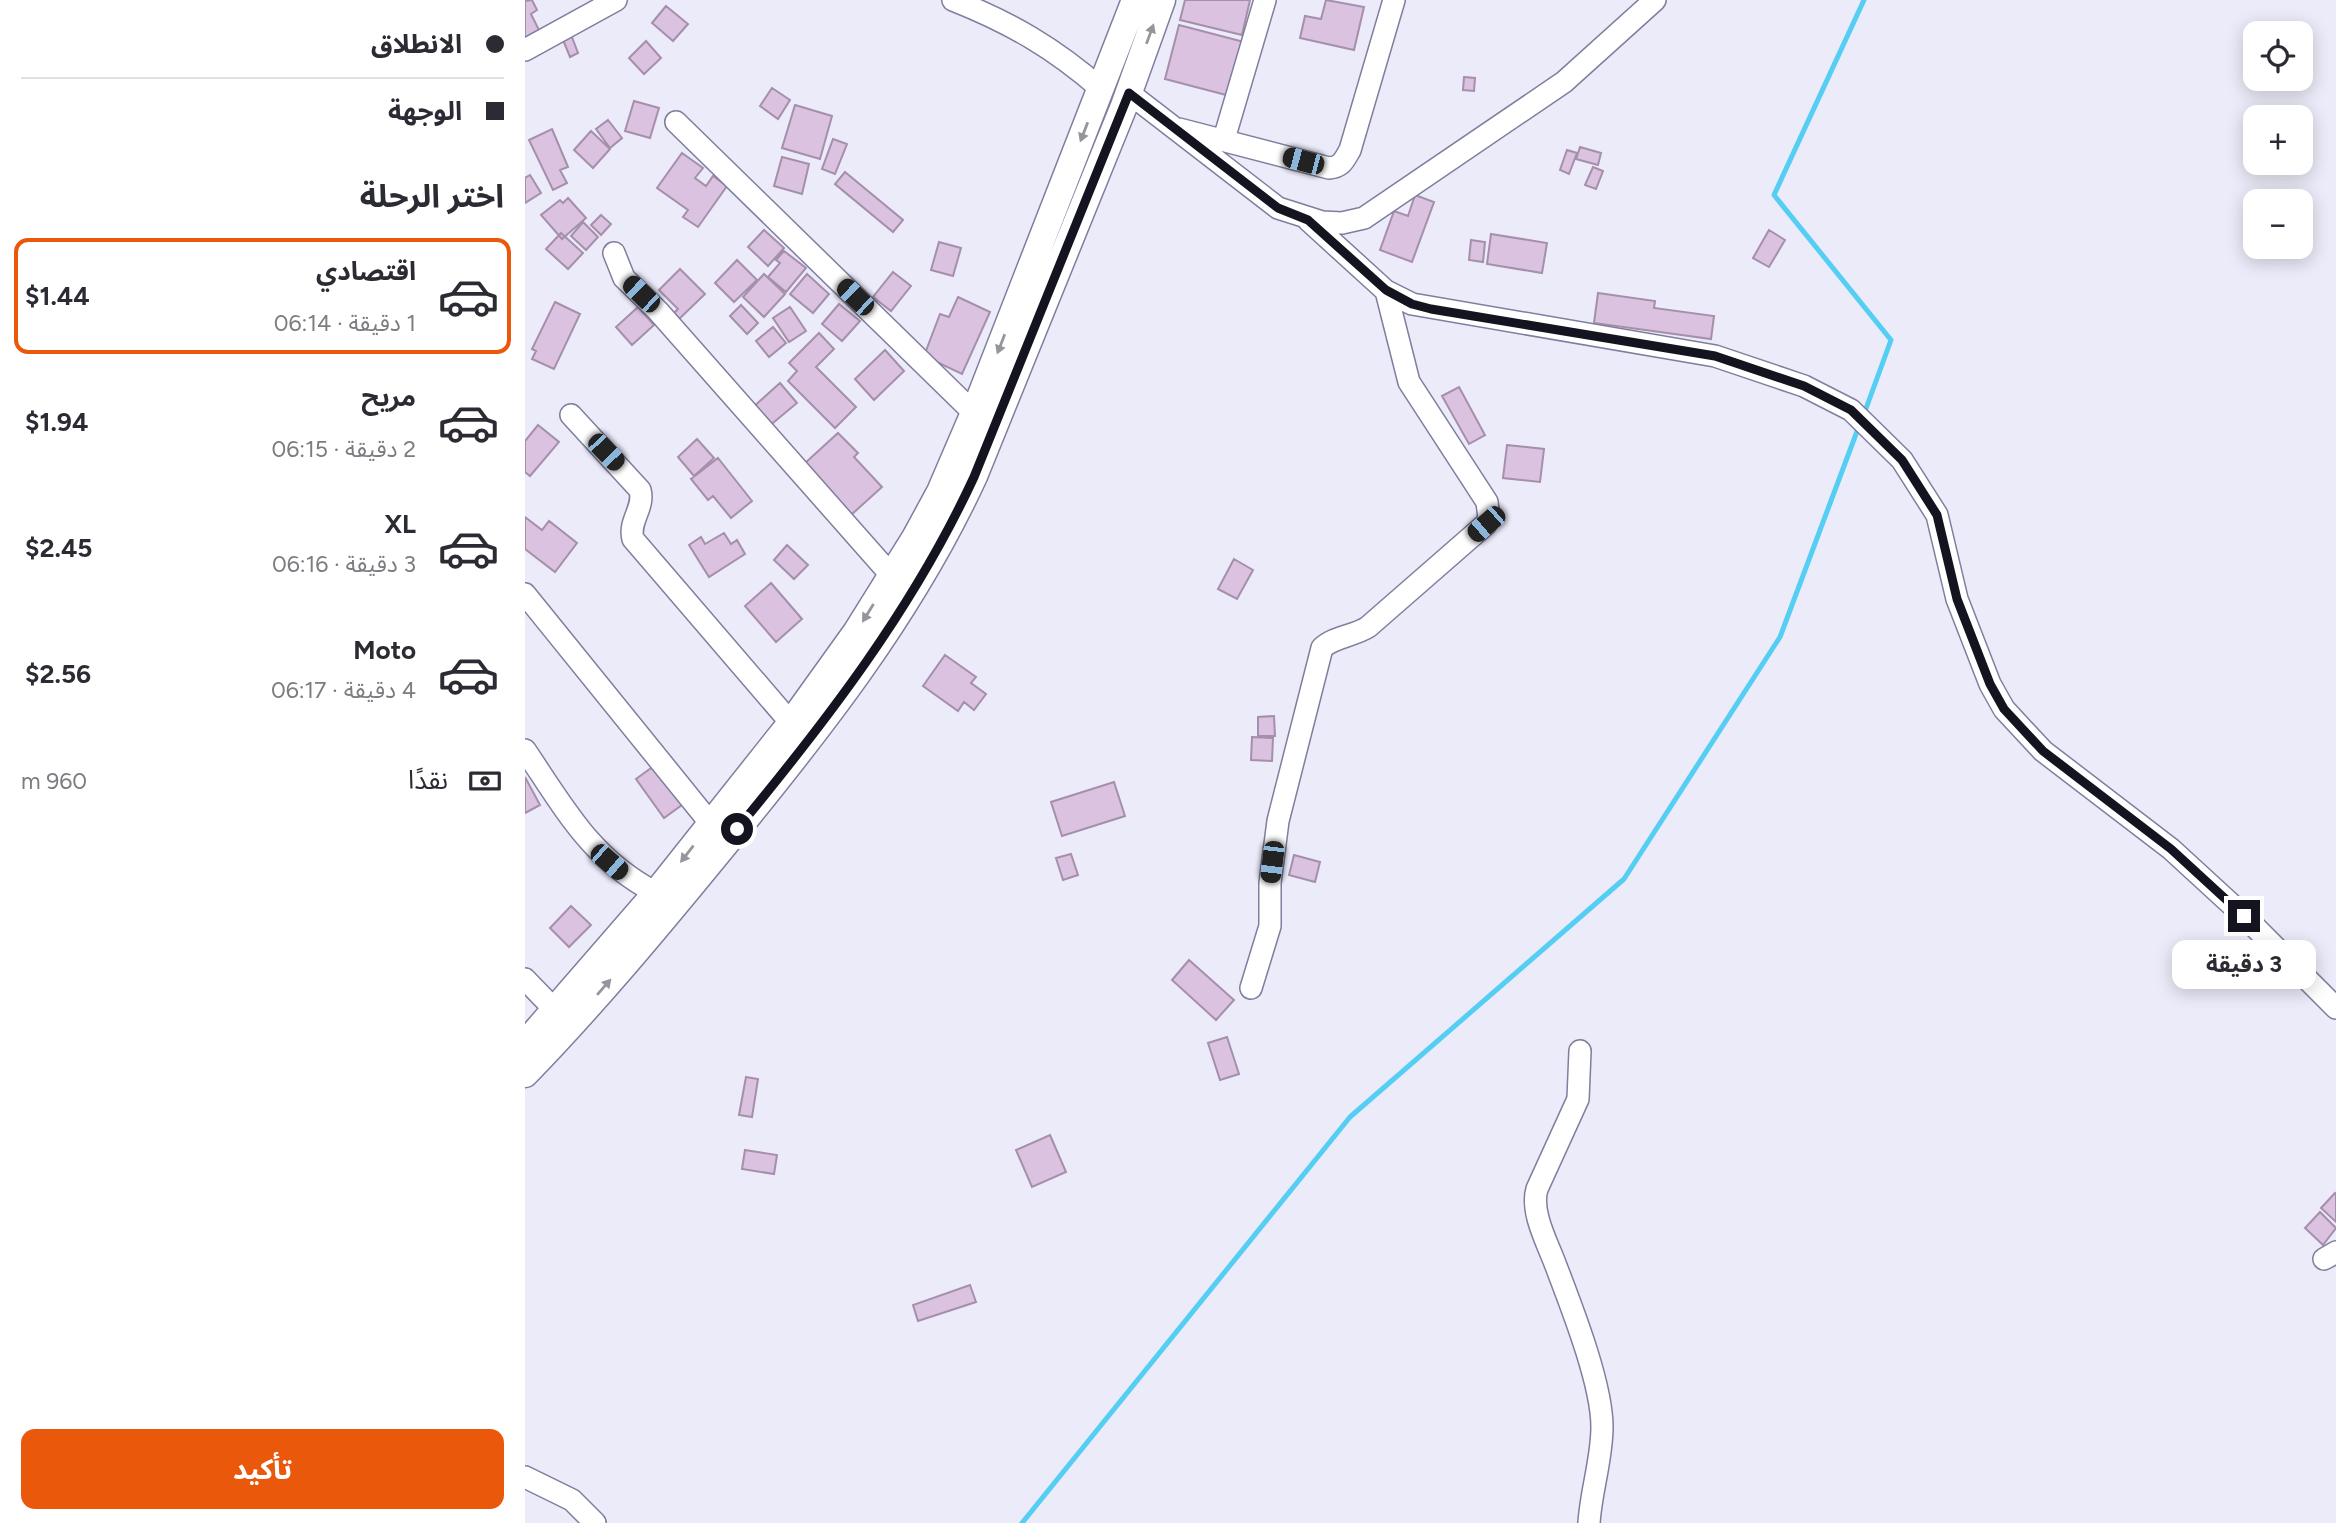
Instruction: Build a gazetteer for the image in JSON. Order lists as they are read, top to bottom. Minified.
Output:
{"page":{"banner":["الانطلاق","الوجهة"],"map_buttons":["+","−"],"heading":"اختر الرحلة","list":[{"name":"اقتصادي","note":"1 دقيقة · 06:14","value":"$1.44"},{"name":"مريح","note":"2 دقيقة · 06:15","value":"$1.94"},{"name":"XL","note":"3 دقيقة · 06:16","value":"$2.45"},{"name":"Moto","note":"4 دقيقة · 06:17","value":"$2.56"}],"pay":["نقدًا","960 m"],"bubble":"3 دقيقة","buttons":"تأكيد"}}
